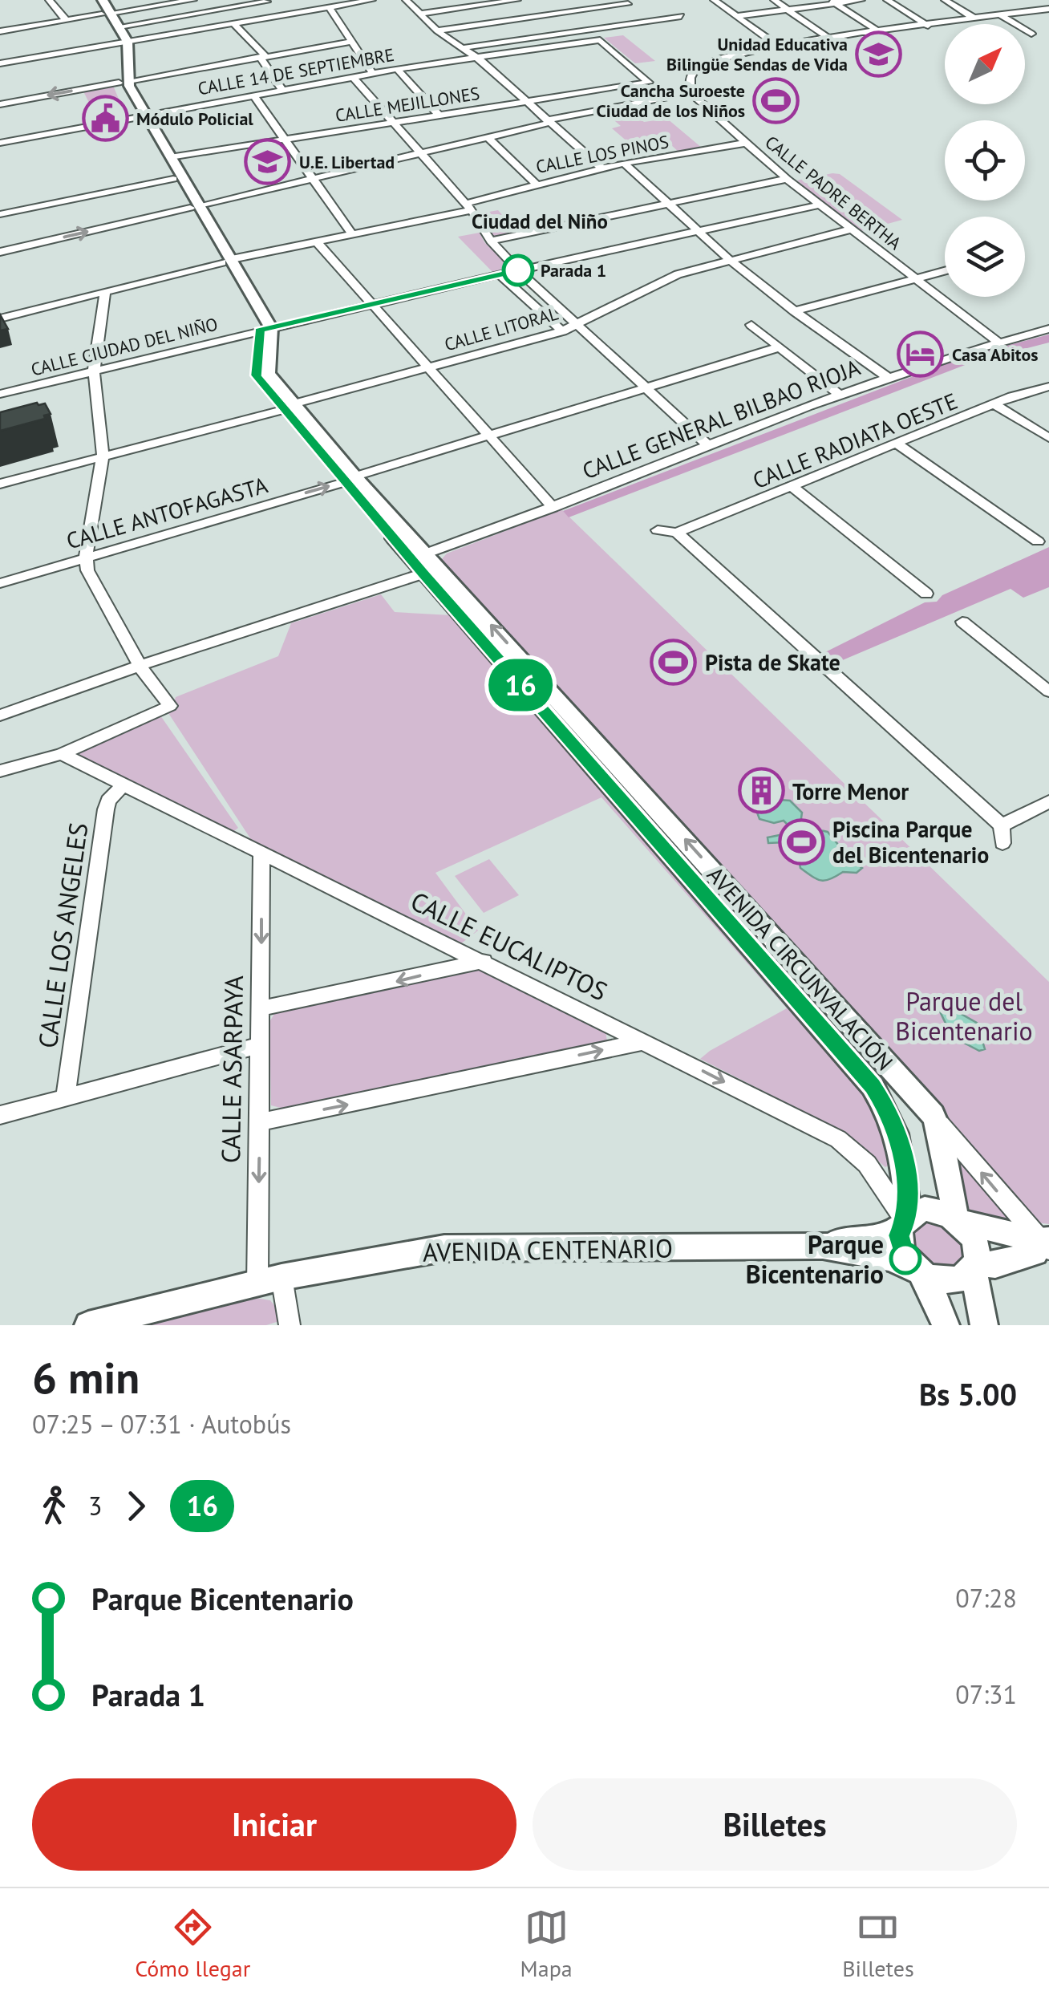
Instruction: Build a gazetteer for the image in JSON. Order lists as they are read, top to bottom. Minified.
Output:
{"streets":{"main road":["AVENIDA CIRCUNVALACIÓN","AVENIDA CENTENARIO"],"street":["CALLE 14 DE SEPTIEMBRE","CALLE MEJILLONES","CALLE LOS PINOS","CALLE PADRE BERTHA","CALLE LITORAL","CALLE CIUDAD DEL NIÑO","CALLE GENERAL BILBAO RIOJA","CALLE RADIATA OESTE","CALLE ANTOFAGASTA","CALLE LOS ANGELES","CALLE EUCALIPTOS","CALLE ASARPAYA"]},"crossings":[["CALLE 14 DE SEPTIEMBRE","CALLE MEJILLONES"],["CALLE LOS PINOS","CALLE PADRE BERTHA"],["CALLE PADRE BERTHA","CALLE LITORAL"],["CALLE PADRE BERTHA","CALLE CIUDAD DEL NIÑO"],["CALLE PADRE BERTHA","CALLE GENERAL BILBAO RIOJA"],["CALLE LITORAL","AVENIDA CIRCUNVALACIÓN"],["CALLE CIUDAD DEL NIÑO","AVENIDA CIRCUNVALACIÓN"],["CALLE GENERAL BILBAO RIOJA","AVENIDA CIRCUNVALACIÓN"],["CALLE ANTOFAGASTA","AVENIDA CIRCUNVALACIÓN"],["CALLE LOS ANGELES","CALLE EUCALIPTOS"],["CALLE EUCALIPTOS","AVENIDA CIRCUNVALACIÓN"],["CALLE EUCALIPTOS","CALLE ASARPAYA"],["CALLE EUCALIPTOS","AVENIDA CENTENARIO"],["AVENIDA CIRCUNVALACIÓN","AVENIDA CENTENARIO"],["CALLE ASARPAYA","AVENIDA CENTENARIO"]],"one_way":["CALLE ASARPAYA"],"districts":["Ciudad del Niño"],"parks":["Parque del Bicentenario"],"places":{"school or university":["Unidad Educativa Bilingüe Sendas de Vida","U.E. Libertad"],"sports":["Cancha Suroeste Ciudad de los Niños","Pista de Skate","Piscina Parque del Bicentenario"],"public building":["Módulo Policial"],"other":["Parada 1","Parque Bicentenario"],"hotel":["Casa Abitos"],"building":["Torre Menor"]},"lines":["bus line 16"],"north":"top right","page":{"on_map":"16","heading":["6 min","07:25 – 07:31 · Autobús","Bs 5.00"],"legs":["3","16"],"list":[{"name":"Parque Bicentenario","value":"07:28"},{"name":"Parada 1","value":"07:31"}],"buttons":["Iniciar","Billetes"],"tabs":["Cómo llegar","Mapa","Billetes"]}}
